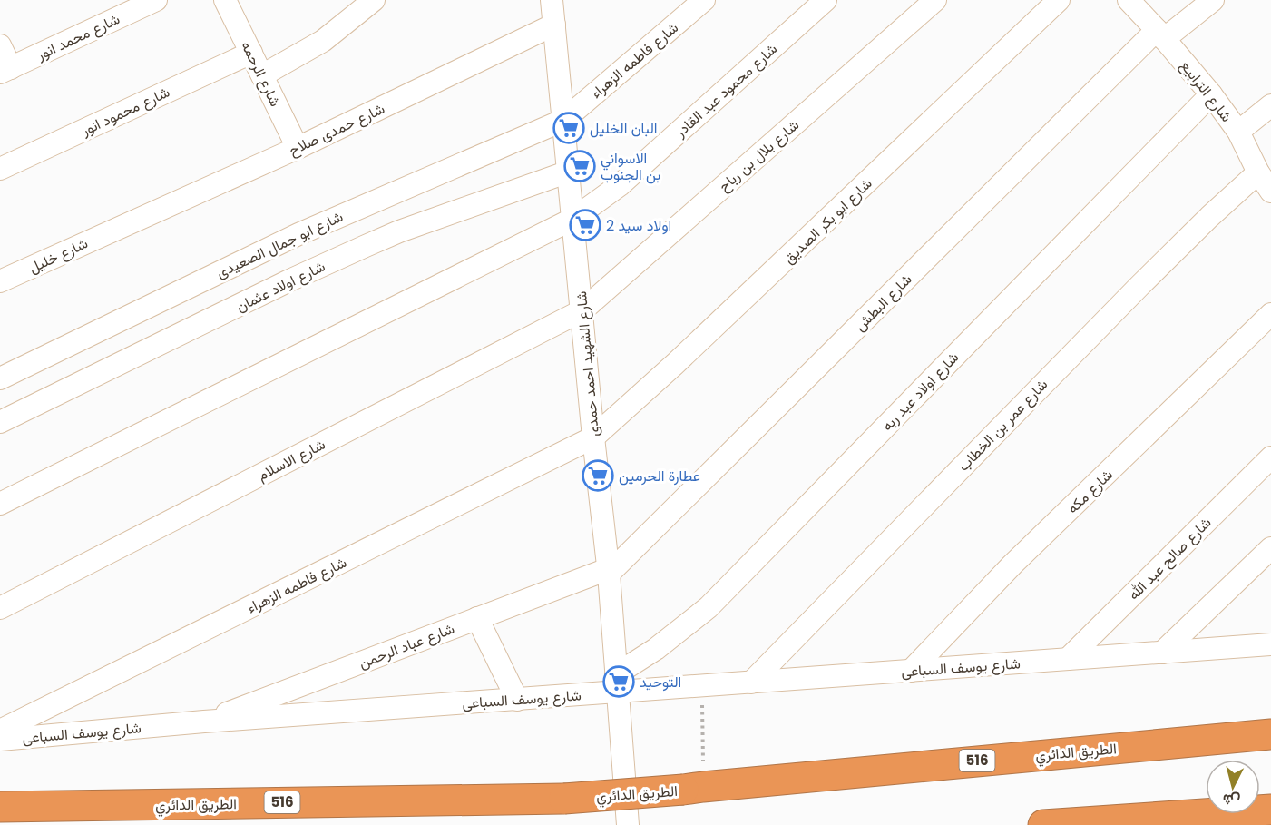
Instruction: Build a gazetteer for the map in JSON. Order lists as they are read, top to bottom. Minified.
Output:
{"streets":{"highway":["الطريق الدائري","516"],"street":["شارع محمد انور","شارع فاطمه الزهراء","شارع الرحمه","شارع محمود عبد القادر","شارع الترابيع","شارع محمود انور","شارع حمدى صلاح","شارع بلال بن رباح","شارع ابو بكر الصديق","شارع ابو جمال الصعيدى","شارع خليل","شارع اولاد عثمان","شارع البطش","شارع الشهيد احمد حمدى","شارع اولاد عبد ربه","شارع عمر بن الخطاب","شارع الاسلام","شارع مكه","شارع صالح عبد الله","شارع عباد الرحمن","شارع يوسف السباعى"]},"crossings":[["شارع فاطمه الزهراء","شارع ابو بكر الصديق"],["شارع فاطمه الزهراء","شارع ابو جمال الصعيدى"],["شارع فاطمه الزهراء","شارع الشهيد احمد حمدى"],["شارع الرحمه","شارع محمود انور"],["شارع الرحمه","شارع حمدى صلاح"],["شارع محمود عبد القادر","شارع الشهيد احمد حمدى"],["شارع الترابيع","شارع البطش"],["شارع الترابيع","شارع اولاد عبد ربه"],["شارع الترابيع","شارع عمر بن الخطاب"],["شارع حمدى صلاح","شارع خليل"],["شارع حمدى صلاح","شارع الشهيد احمد حمدى"],["شارع بلال بن رباح","شارع الشهيد احمد حمدى"],["شارع بلال بن رباح","شارع الاسلام"],["شارع ابو بكر الصديق","شارع الشهيد احمد حمدى"],["شارع ابو جمال الصعيدى","شارع الشهيد احمد حمدى"],["شارع اولاد عثمان","شارع الشهيد احمد حمدى"],["شارع البطش","شارع الشهيد احمد حمدى"],["شارع البطش","شارع عباد الرحمن"],["شارع الشهيد احمد حمدى","شارع اولاد عبد ربه"],["شارع الشهيد احمد حمدى","شارع الاسلام"],["شارع الشهيد احمد حمدى","شارع عباد الرحمن"],["شارع الشهيد احمد حمدى","شارع يوسف السباعى"],["شارع اولاد عبد ربه","شارع يوسف السباعى"],["شارع عمر بن الخطاب","شارع يوسف السباعى"],["شارع مكه","شارع يوسف السباعى"],["شارع صالح عبد الله","شارع يوسف السباعى"],["شارع عباد الرحمن","شارع يوسف السباعى"]],"places":{"supermarket":["البان الخليل","الاسواني بن الجنوب","اولاد سيد 2","عطارة الحرمين","التوحيد"]},"north":"bottom"}
